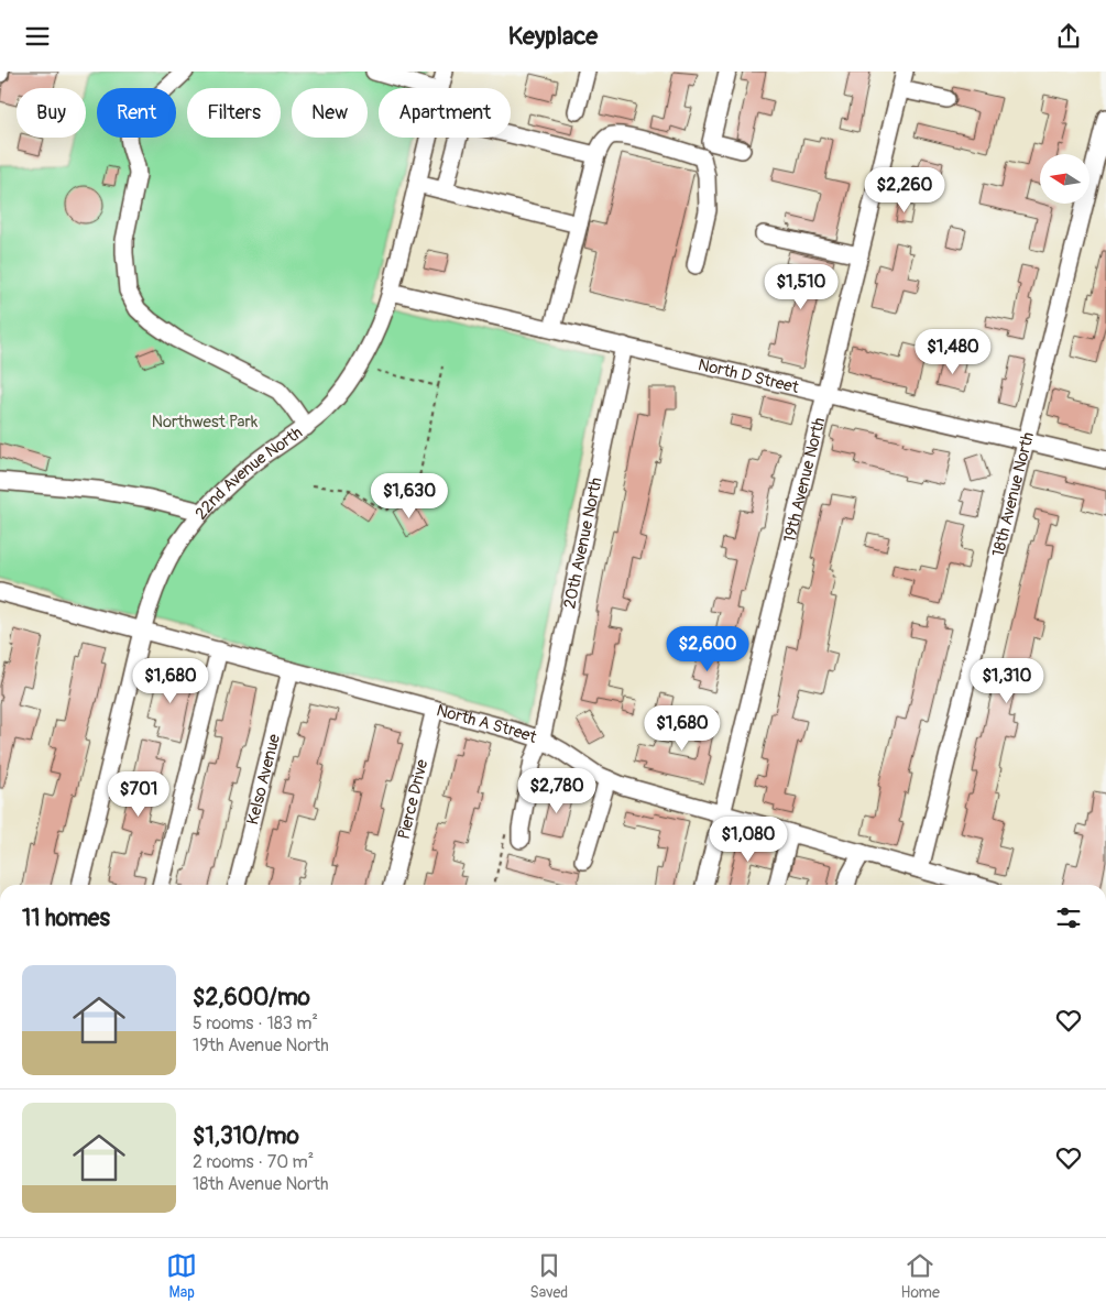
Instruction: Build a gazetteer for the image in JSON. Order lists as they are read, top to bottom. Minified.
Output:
{"streets":{"street":["North D Street","22nd Avenue North","19th Avenue North","18th Avenue North","20th Avenue North","North A Street","Kelso Avenue","Pierce Drive"]},"crossings":[["North D Street","22nd Avenue North"],["North D Street","19th Avenue North"],["North D Street","18th Avenue North"],["North D Street","20th Avenue North"],["22nd Avenue North","North A Street"],["19th Avenue North","North A Street"],["18th Avenue North","North A Street"],["20th Avenue North","North A Street"],["North A Street","Kelso Avenue"],["North A Street","Pierce Drive"]],"parks":["Northwest Park"],"north":"left","page":{"header":"Keyplace","chip":["Buy","Rent","Filters","New","Apartment"],"price":["$2,260","$1,510","$1,480","$1,630","$2,600","$1,680","$1,310","$1,680","$2,780","$701","$1,080"],"heading":"11 homes","list":[{"name":"$2,600/mo","note":"5 rooms · 183 m² · 19th Avenue North"},{"name":"$1,310/mo","note":"2 rooms · 70 m² · 18th Avenue North"}],"tabs":["Map","Saved","Home"]}}
